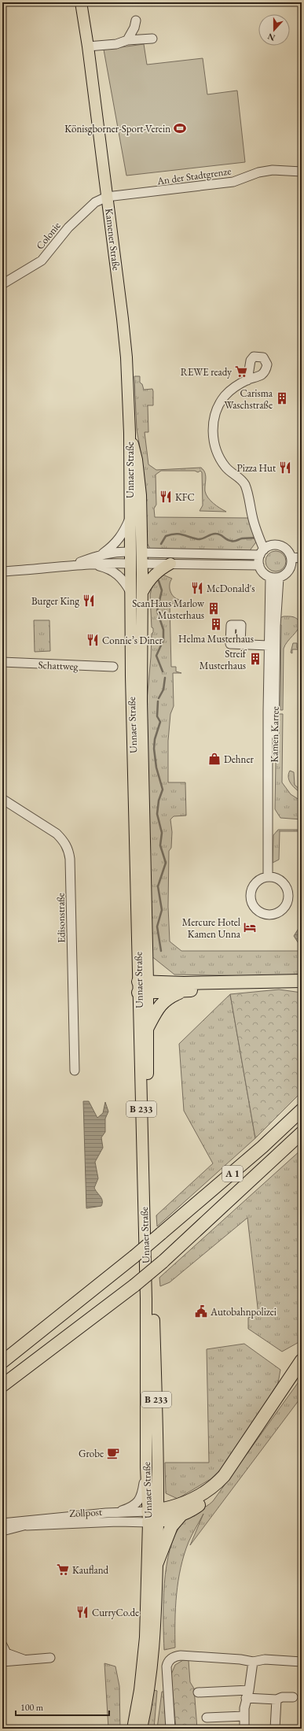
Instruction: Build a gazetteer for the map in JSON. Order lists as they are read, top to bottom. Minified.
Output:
{"streets":{"highway":["A 1"],"main road":["Kamener Straße","Unnaer Straße","B 233"],"street":["An der Stadtgrenze","Colonie","Schattweg","Kamen Karree","Edisonstraße","Zollpost"]},"crossings":[["An der Stadtgrenze","Colonie"],["An der Stadtgrenze","Kamener Straße"],["Colonie","Kamener Straße"],["Kamener Straße","Unnaer Straße"],["Unnaer Straße","Zollpost"]],"places":{"sports":["Könisgborner-Sport-Verein"],"supermarket":["REWE ready","Kaufland"],"building":["Carisma Waschstraße","ScanHaus Marlow Musterhaus","Helma Musterhaus","Streif Musterhaus"],"restaurant":["Pizza Hut","KFC","McDonald's","Burger King","Connie’s Diner","CurryCo.de"],"shop":["Dehner"],"hotel":["Mercure Hotel Kamen Unna"],"public building":["Autobahnpolizei"],"cafe":["Grobe"]},"scale_bar":"100 m","north":"bottom"}
